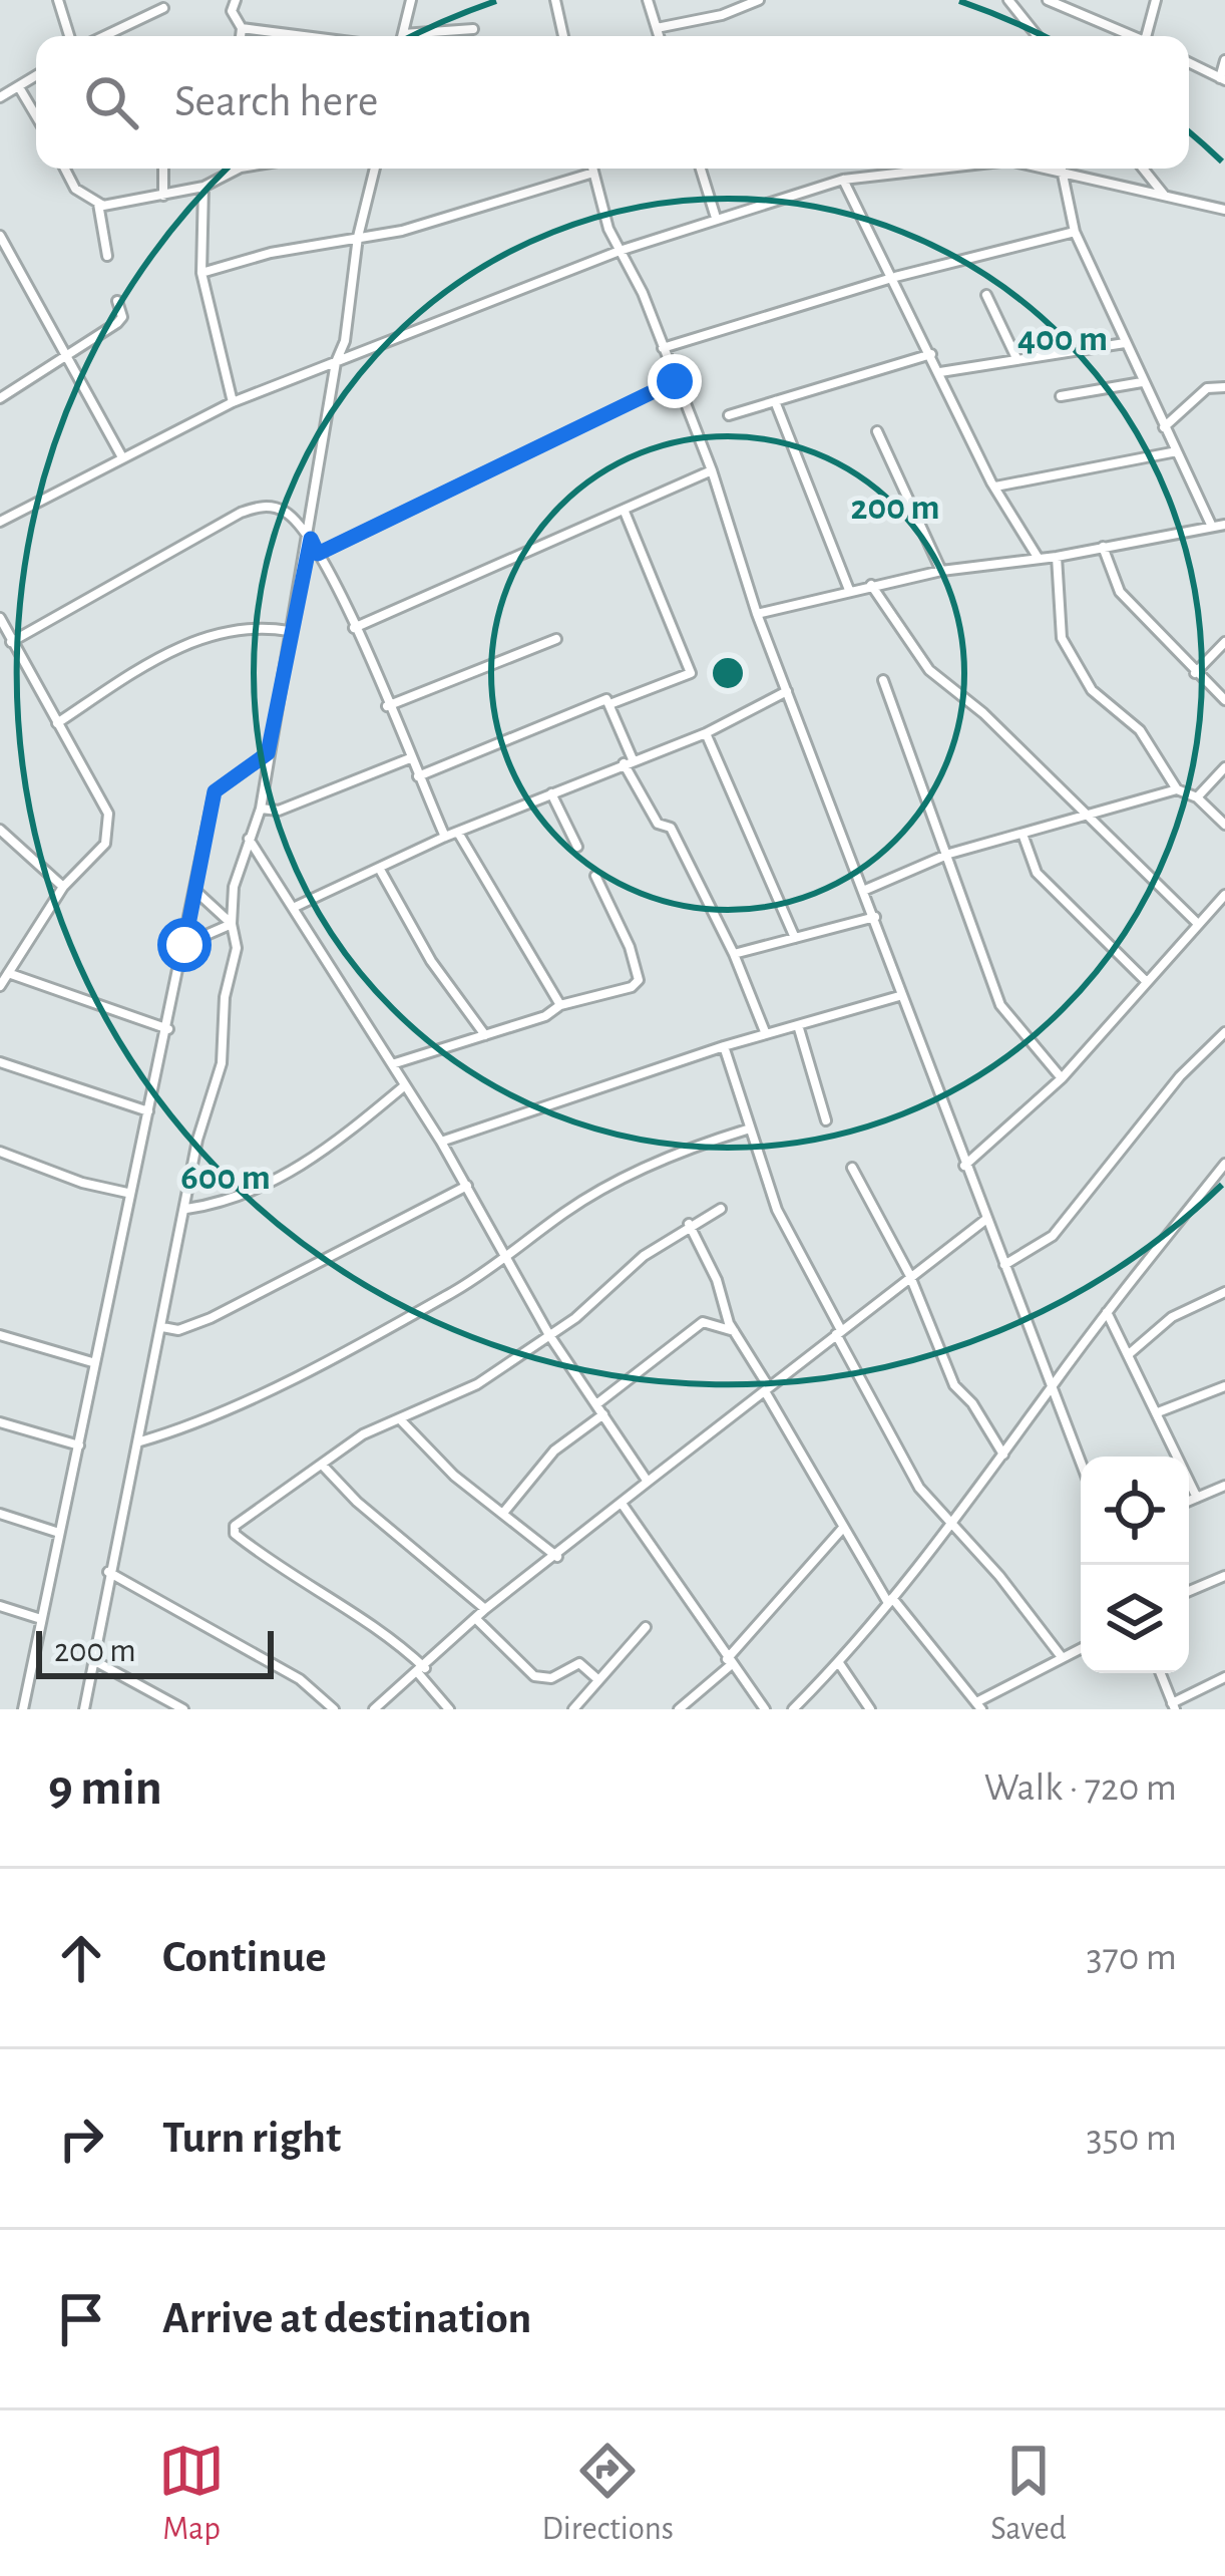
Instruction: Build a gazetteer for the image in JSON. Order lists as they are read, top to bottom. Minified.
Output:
{"scale_bar":"200 m","page":{"search":"Search here","scale":"200 m","heading":["9 min","Walk · 720 m"],"list":[["Continue","370 m"],["Turn right","350 m"],"Arrive at destination"],"nav":["Map","Directions","Saved"]},"rings":["400 m","200 m","600 m"]}
